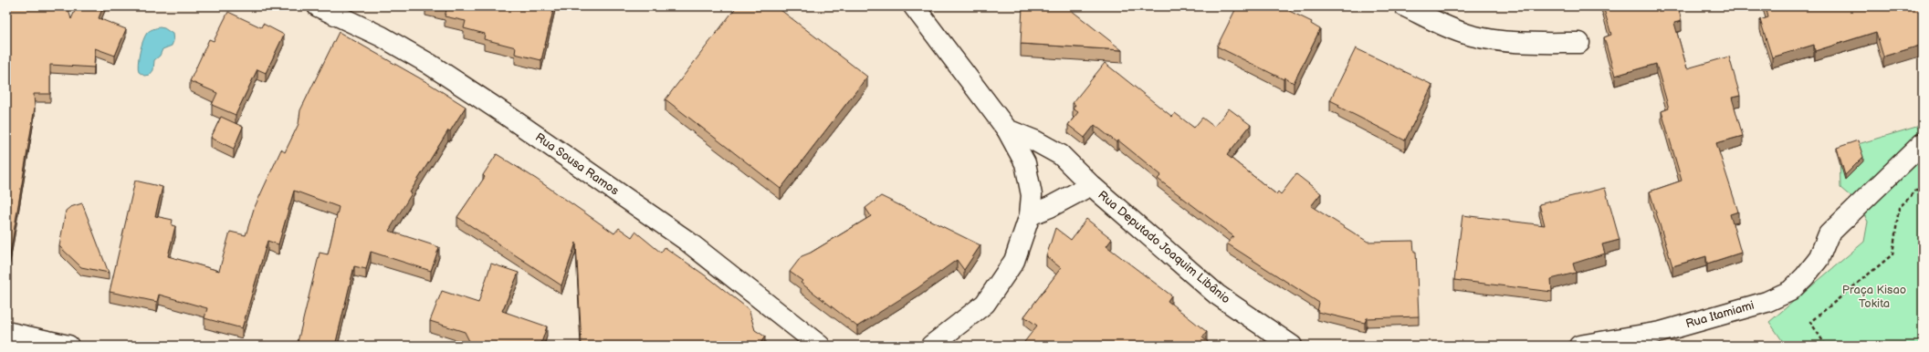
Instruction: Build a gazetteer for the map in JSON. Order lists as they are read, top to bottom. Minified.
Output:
{"streets":{"street":["Rua Sousa Ramos","Rua Deputado Joaquim Libânio","Rua Itamiami"]},"parks":["Praça Kisao Tokita"]}
